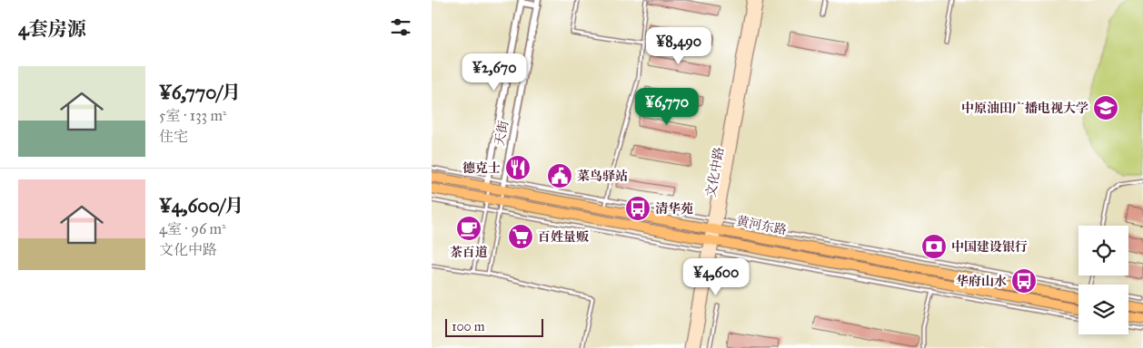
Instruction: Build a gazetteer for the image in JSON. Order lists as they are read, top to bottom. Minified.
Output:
{"streets":{"main road":["黄河东路"],"street":["天街","文化中路"]},"crossings":[["天街","黄河东路"],["文化中路","黄河东路"]],"places":{"school or university":["中原油田广播电视大学"],"restaurant":["德克士"],"public building":["菜鸟驿站"],"bus stop":["清华苑","华府山水"],"cafe":["茶百道"],"supermarket":["百姓量贩"],"bank":["中国建设银行"]},"scale_bar":"100 m","page":{"heading":"4套房源","price":["¥8,490","¥2,670","¥6,770","¥4,600"],"list":[{"name":"¥6,770/月","note":"5室 · 133 m² · 住宅"},{"name":"¥4,600/月","note":"4室 · 96 m² · 文化中路"}],"scale":"100 m"}}
